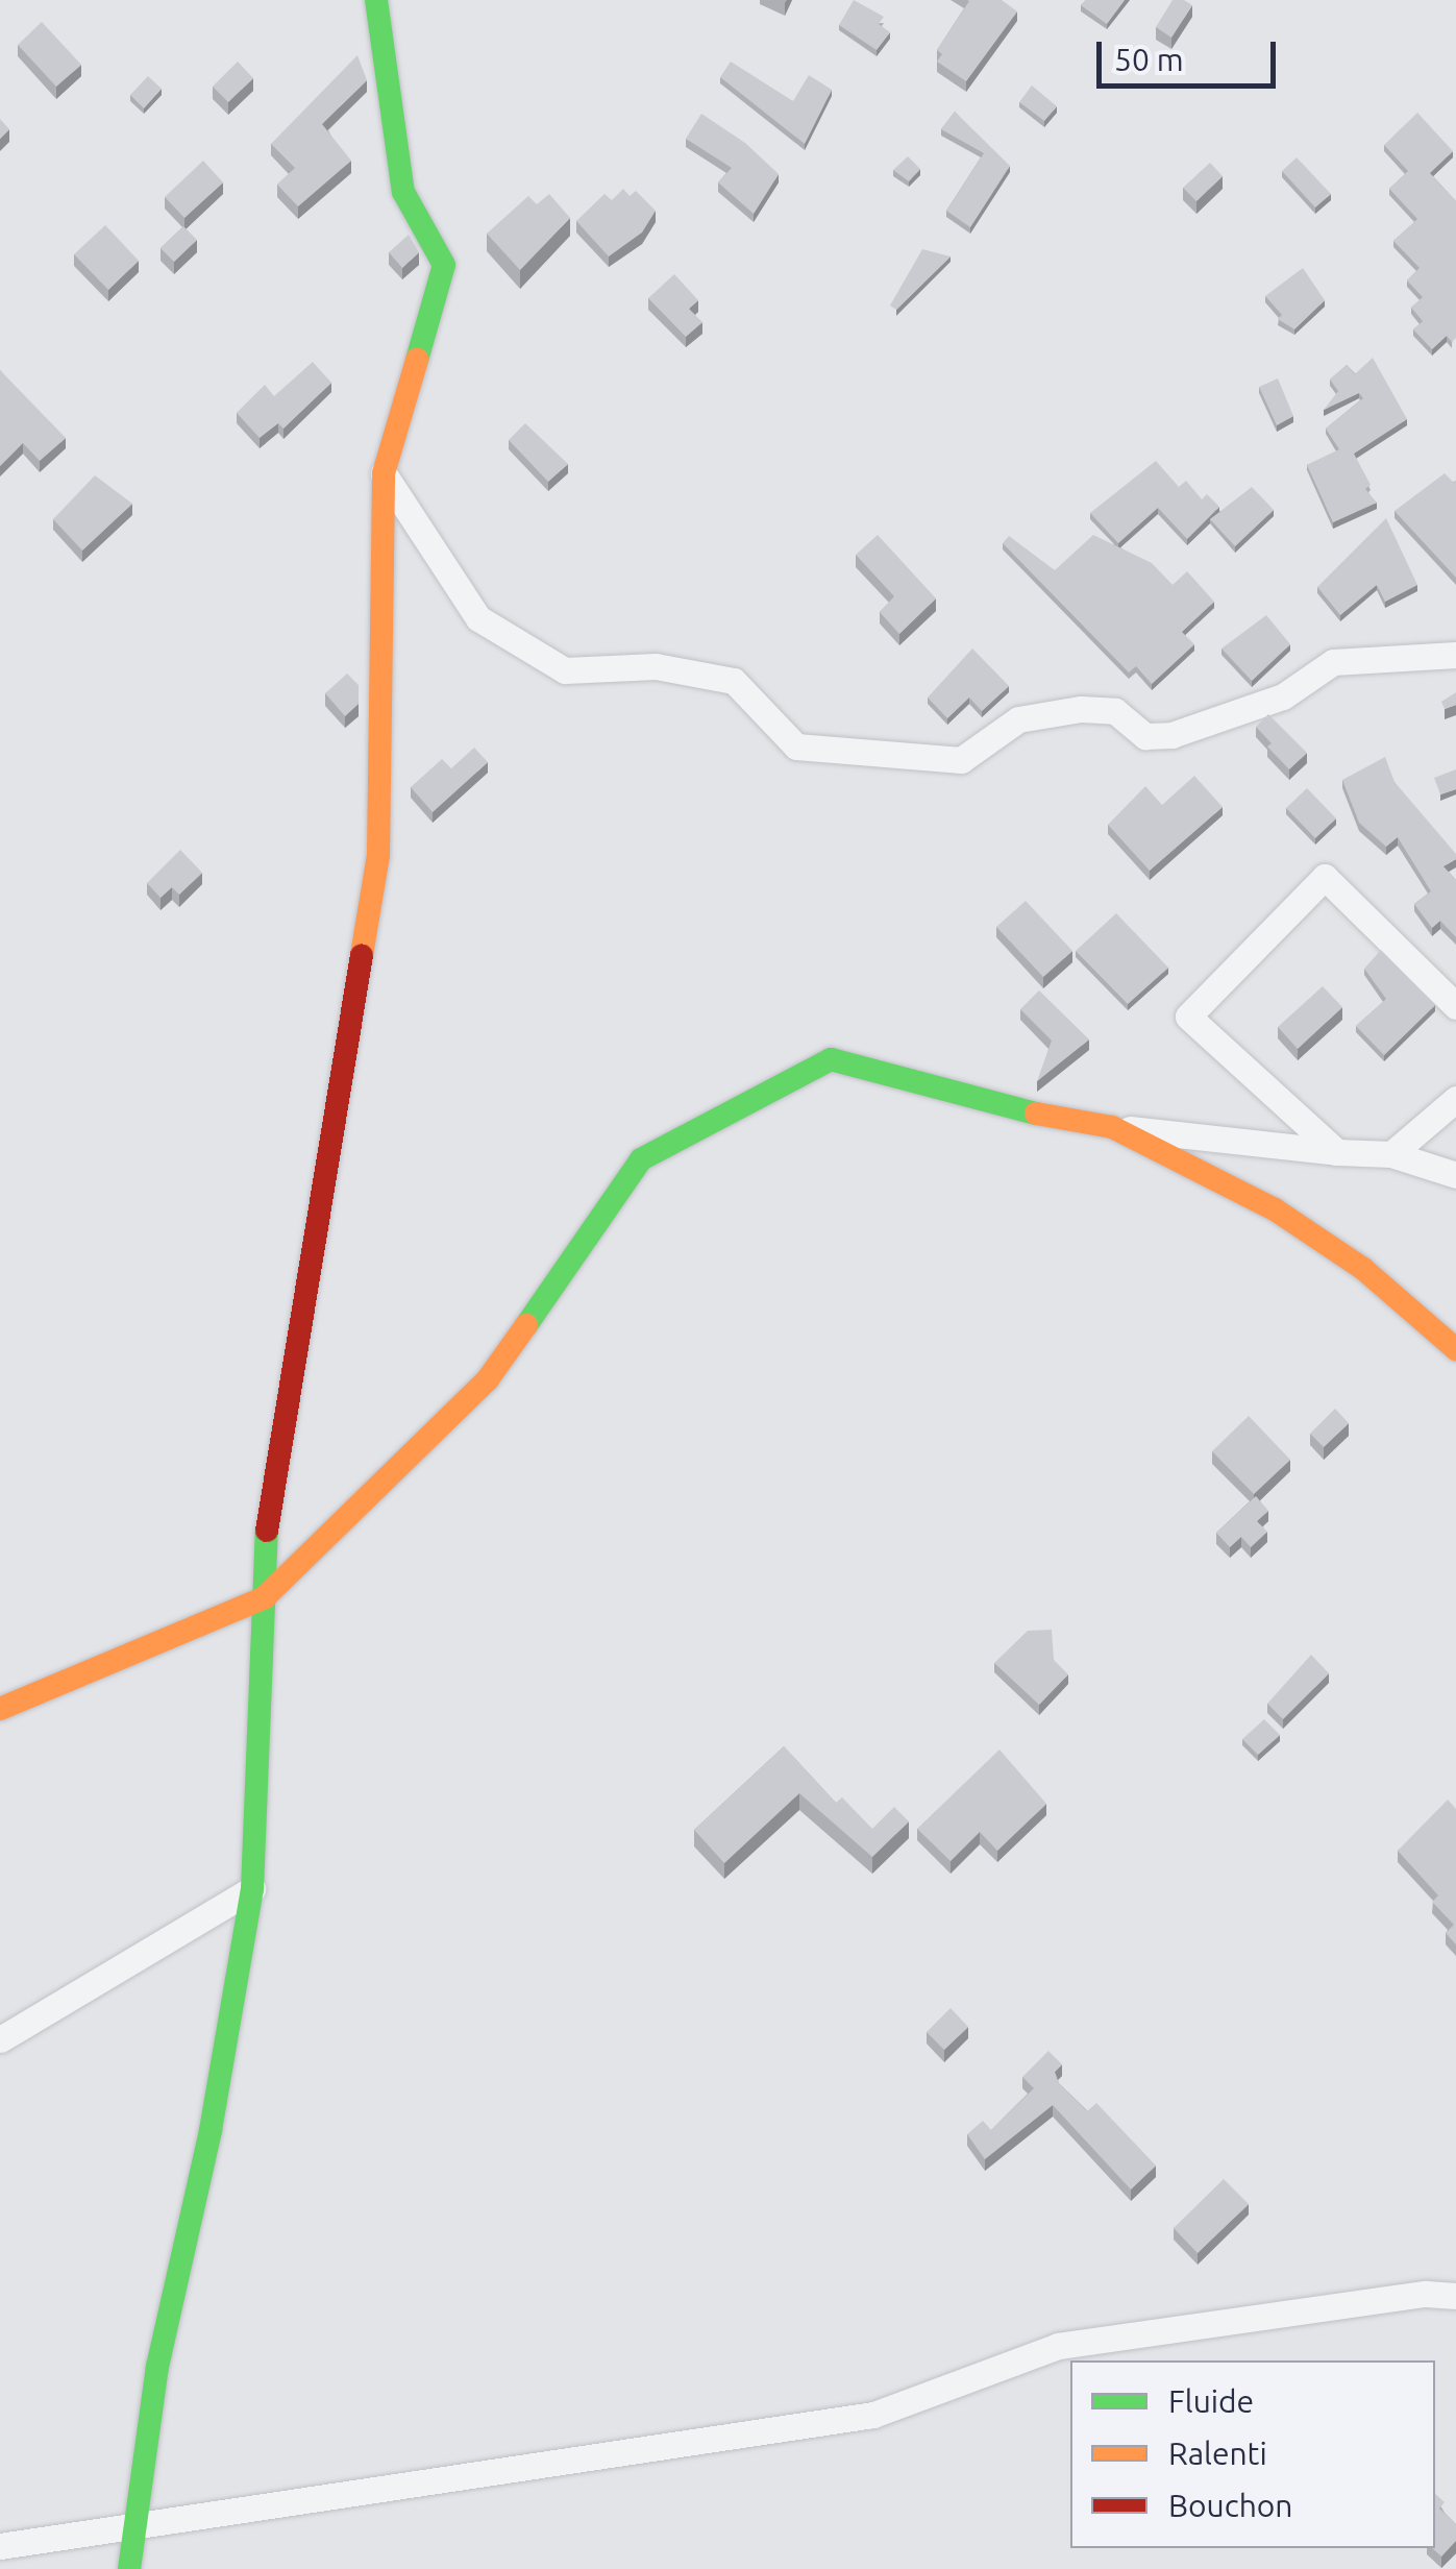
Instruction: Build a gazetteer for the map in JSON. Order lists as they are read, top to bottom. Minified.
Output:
{"legend":["Fluide","Ralenti","Bouchon"],"scale_bar":"50 m"}
